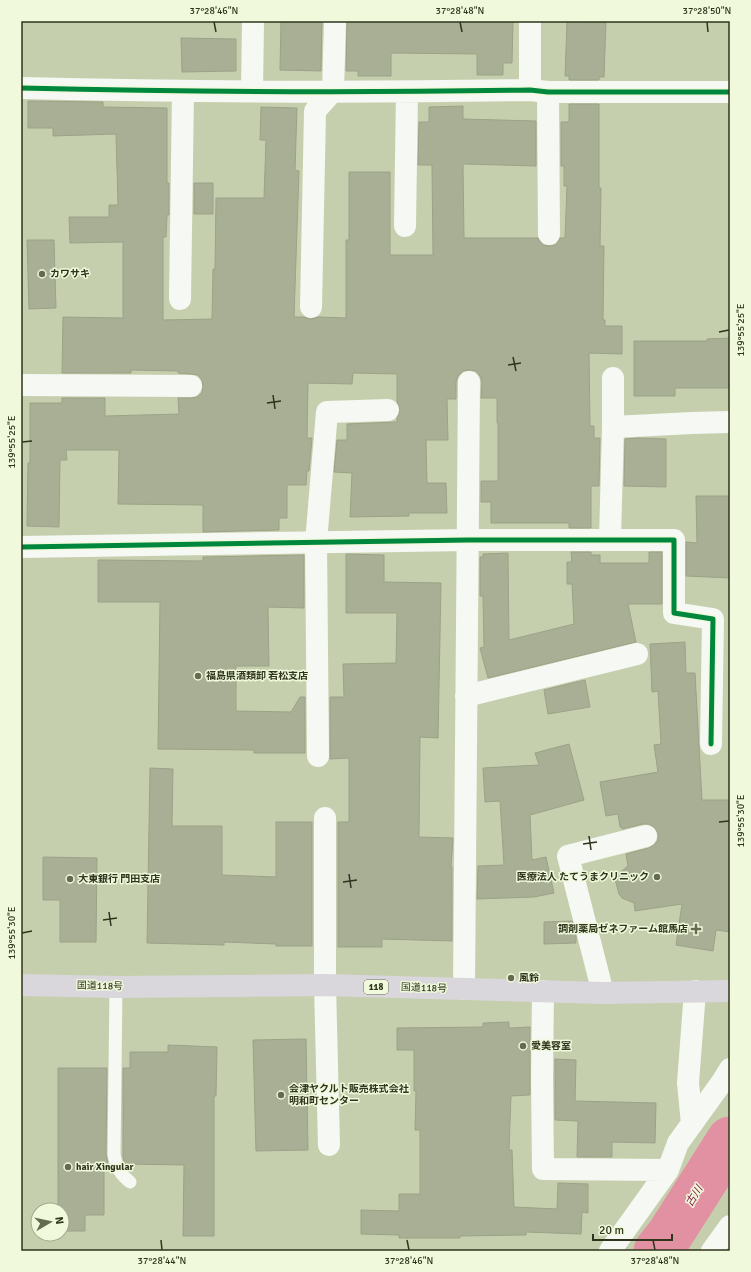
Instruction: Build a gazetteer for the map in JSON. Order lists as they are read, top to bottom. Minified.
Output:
{"streets":{"highway":["国道118号","118"]},"water":["古川"],"places":{"other":["カワサキ","福島県酒類卸 若松支店","医療法人 たてうまクリニック","大東銀行 門田支店","風鈴","愛美容室","会津ヤクルト販売株式会社 明和町センター","hair Xingular"],"health":["調剤薬局ゼネファーム館馬店"]},"scale_bar":"20 m","north":"right","coordinates":["37°28'46\"N","37°28'48\"N","37°28'50\"N","139°55'25\"E","139°55'30\"E","37°28'44\"N"]}
